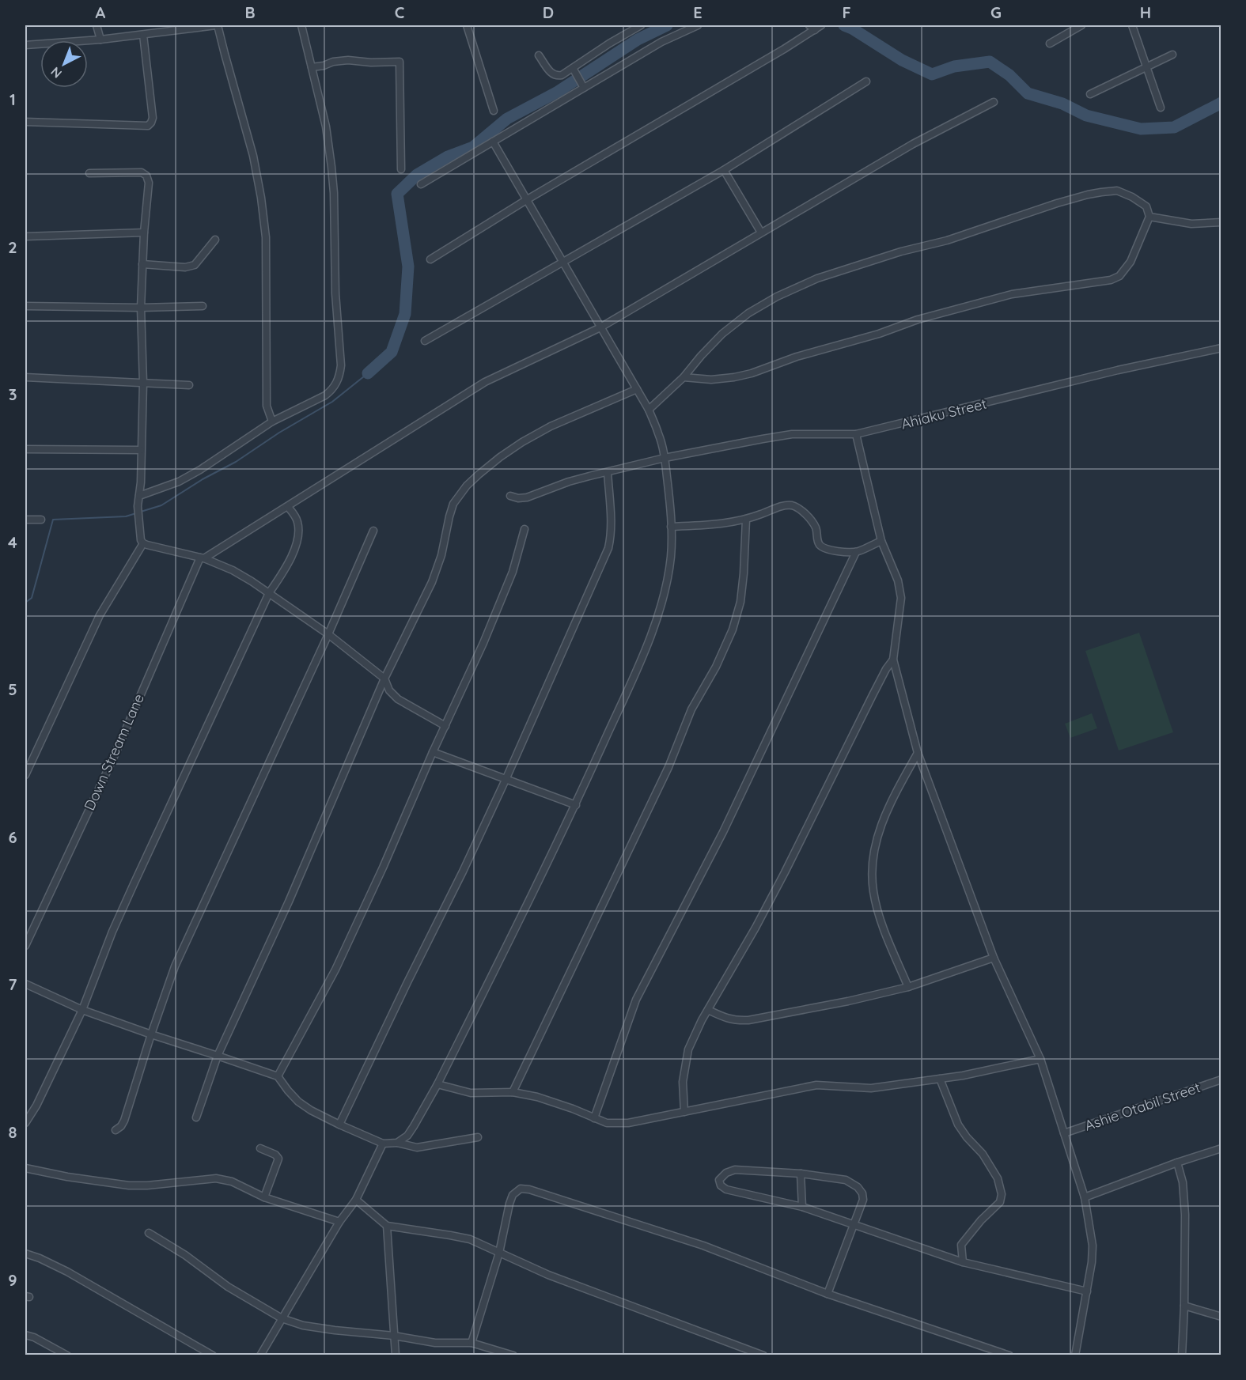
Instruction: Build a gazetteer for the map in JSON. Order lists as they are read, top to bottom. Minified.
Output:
{"streets":{"street":["Ahiaku Street","Down Stream Lane","Ashie Otabil Street"]},"north":"bottom left","grid":{"columns":["A","B","C","D","E","F","G","H"],"rows":["1","2","3","4","5","6","7","8","9"]}}
